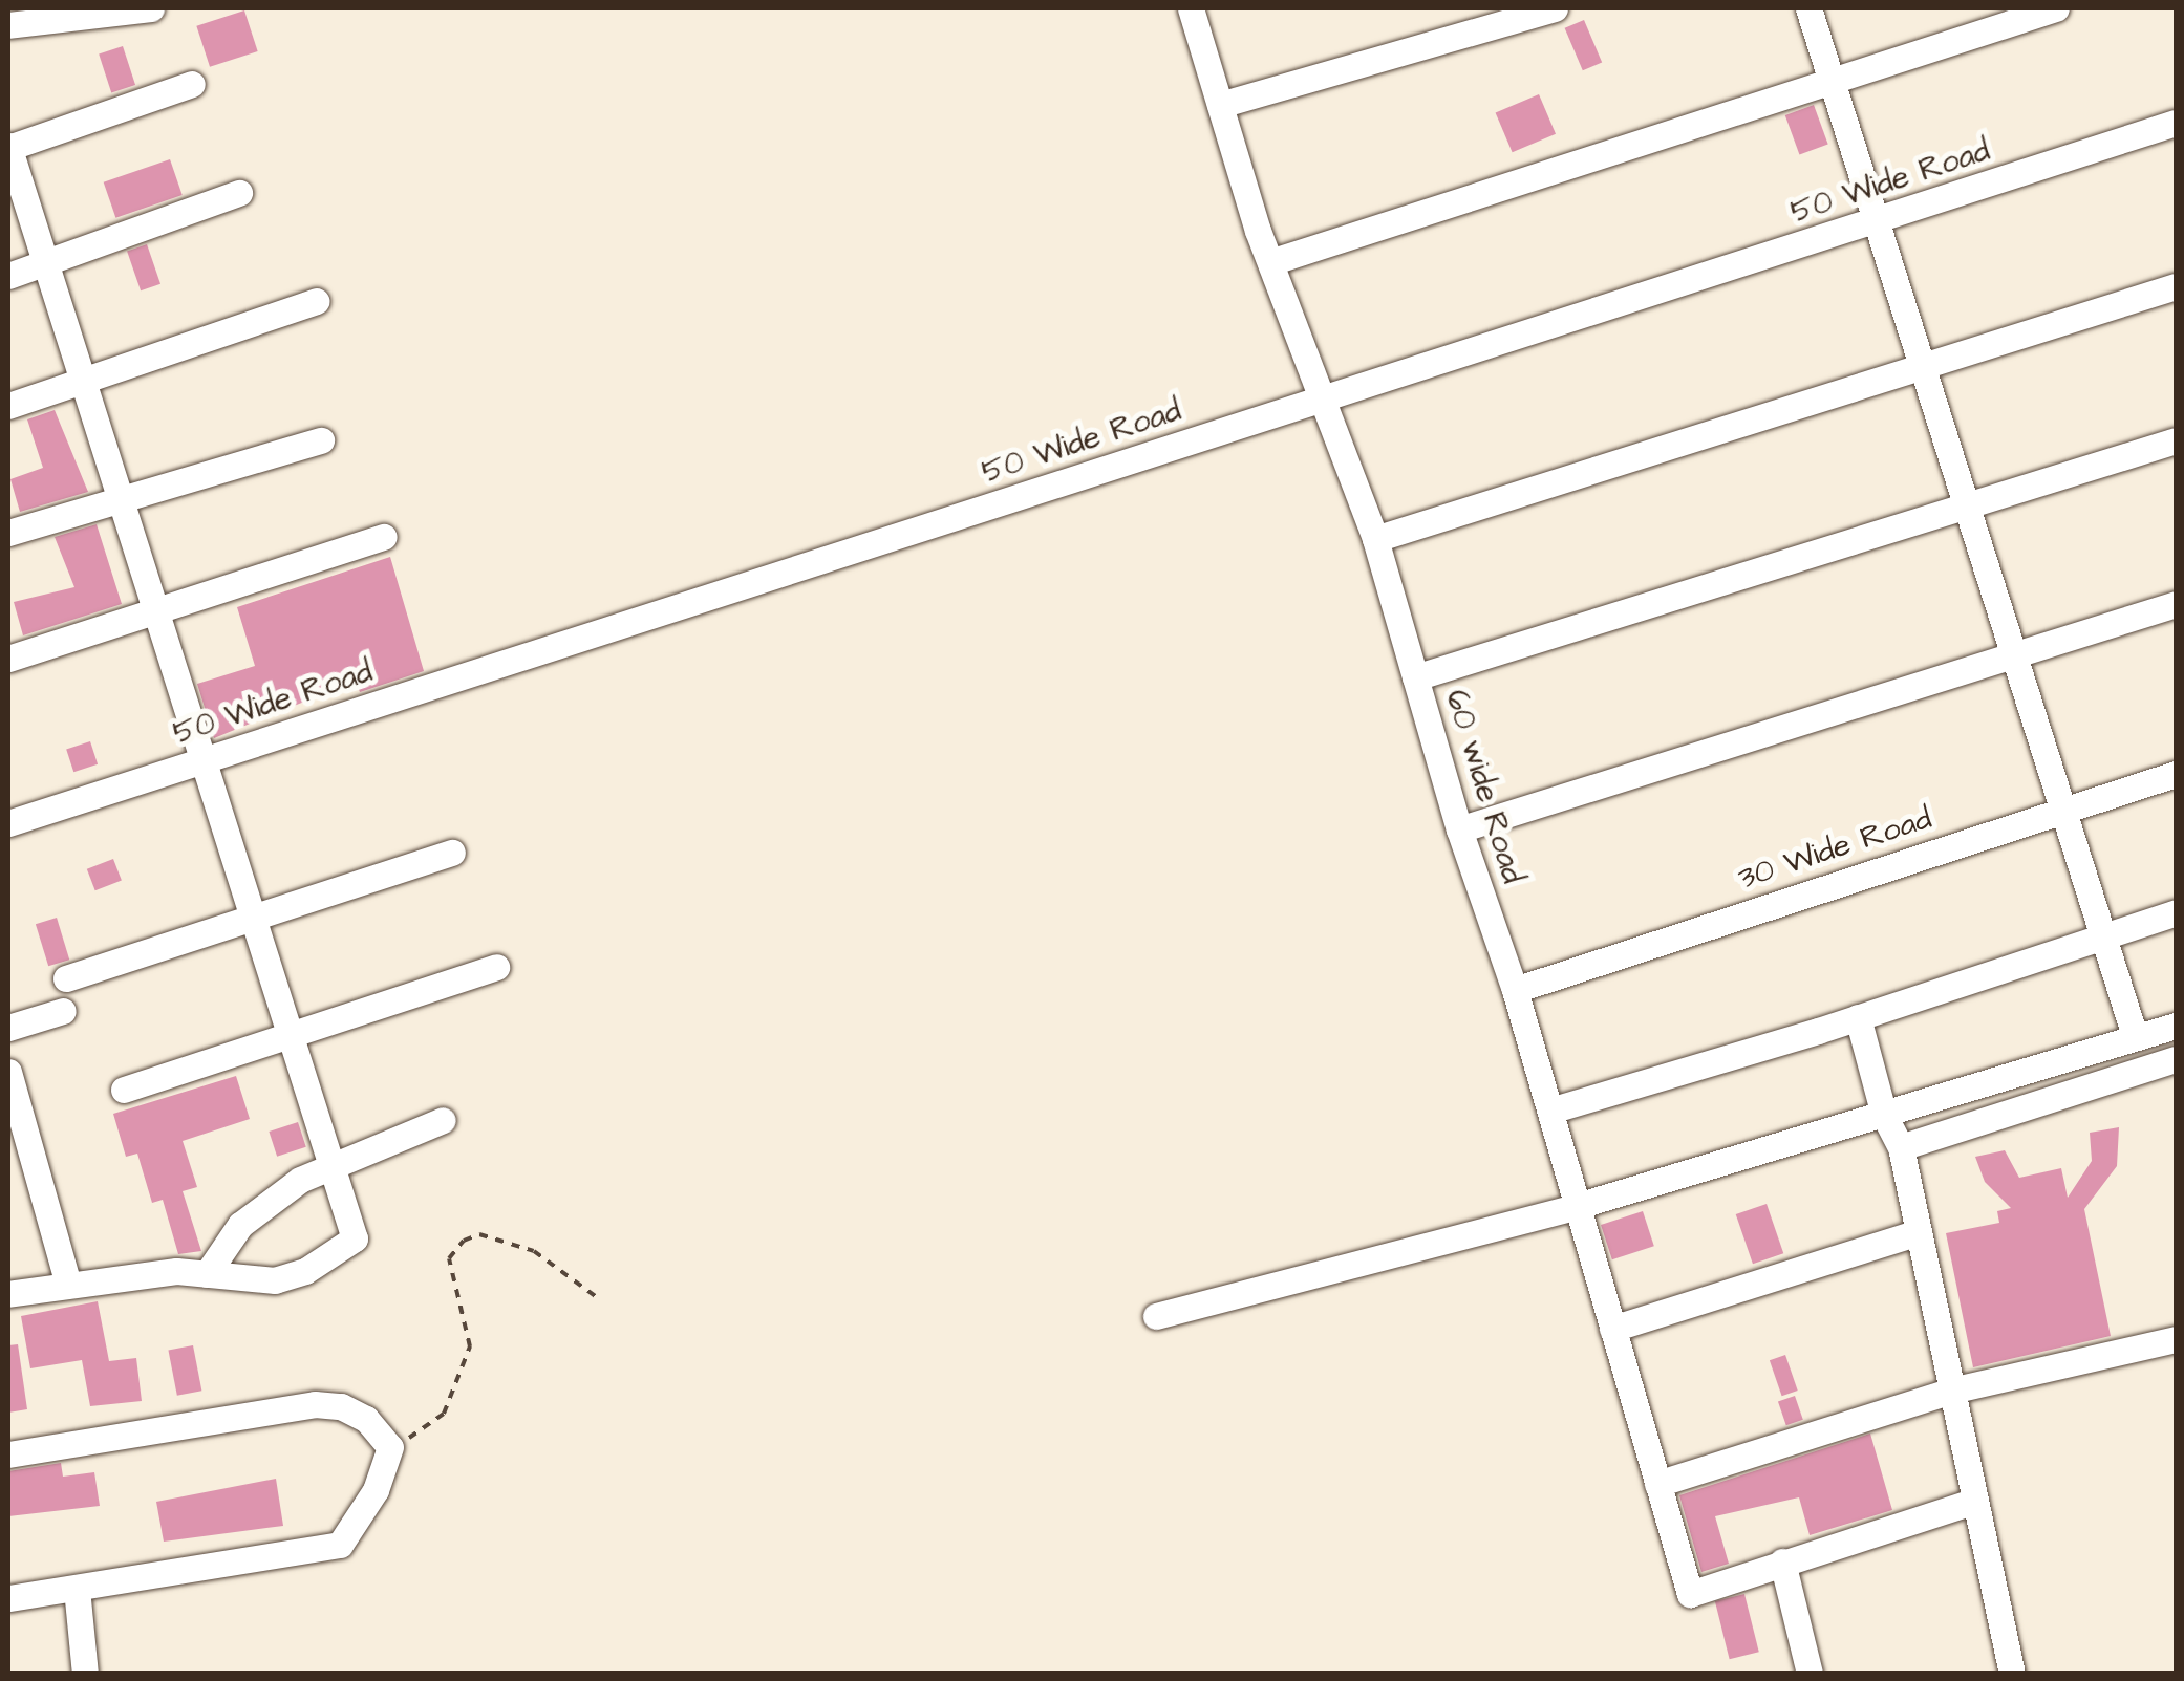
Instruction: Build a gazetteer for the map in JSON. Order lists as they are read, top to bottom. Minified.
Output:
{"streets":{"street":["50 Wide Road","60 wide Road","30 Wide Road"]},"crossings":[["50 Wide Road","60 wide Road"],["60 wide Road","30 Wide Road"]]}
